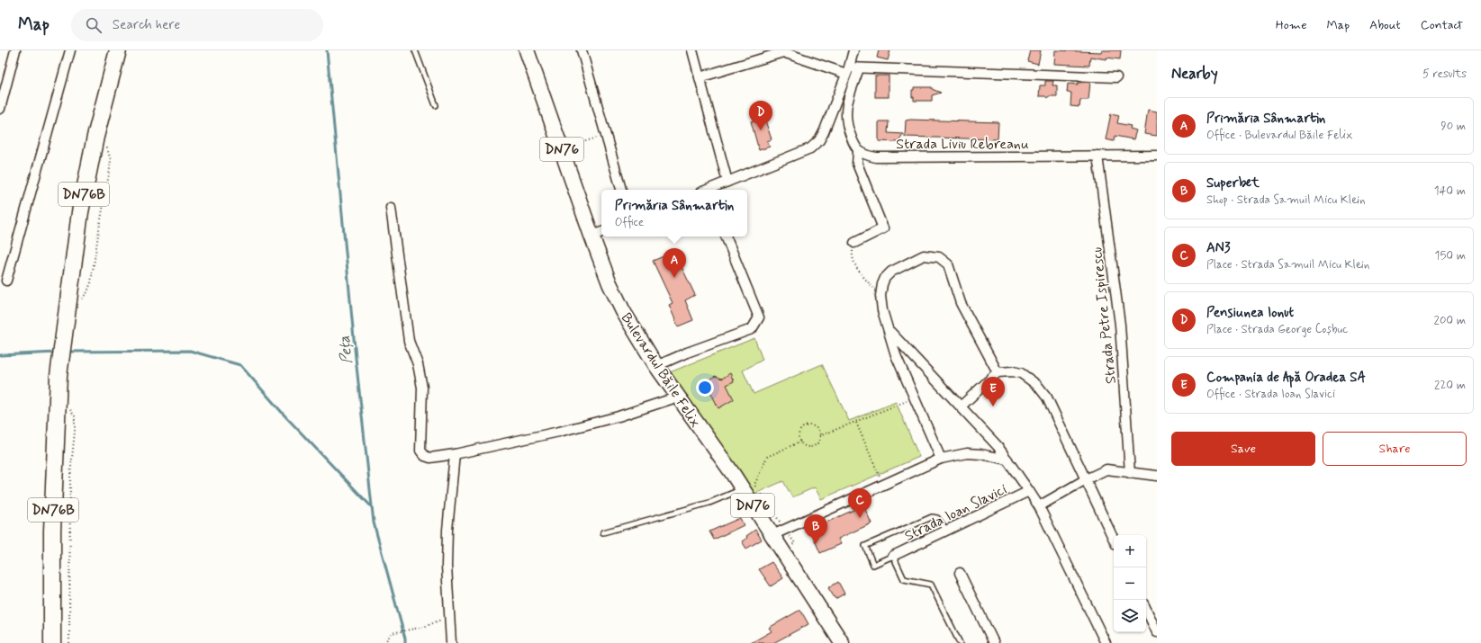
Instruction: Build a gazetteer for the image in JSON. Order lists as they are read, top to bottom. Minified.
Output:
{"streets":{"highway":["DN76B"],"main road":["DN76","Bulevardul Băile Felix"],"street":["Strada Liviu Rebreanu","Strada Petre Ispirescu","Strada Ioan Slavici"]},"crossings":[["Strada Liviu Rebreanu","Strada Petre Ispirescu"]],"water":["Peța"],"page":{"header":"Map","search":"Search here","nav":["Home","Map","About","Contact"],"heading":["Nearby","5 results"],"list":[{"mark":"A","name":"Primăria Sânmartin","note":"Office · Bulevardul Băile Felix","value":"90 m"},{"mark":"B","name":"Superbet","note":"Shop · Strada Samuil Micu Klein","value":"140 m"},{"mark":"C","name":"AN3","note":"Place · Strada Samuil Micu Klein","value":"150 m"},{"mark":"D","name":"Pensiunea Ionut","note":"Place · Strada George Coșbuc","value":"200 m"},{"mark":"E","name":"Compania de Apă Oradea SA","note":"Office · Strada Ioan Slavici","value":"220 m"}],"pins":["D","A","E","C","B"],"popup":["Primăria Sânmartin","Office"],"buttons":["Save","Share"],"map_buttons":["+","−"]}}
